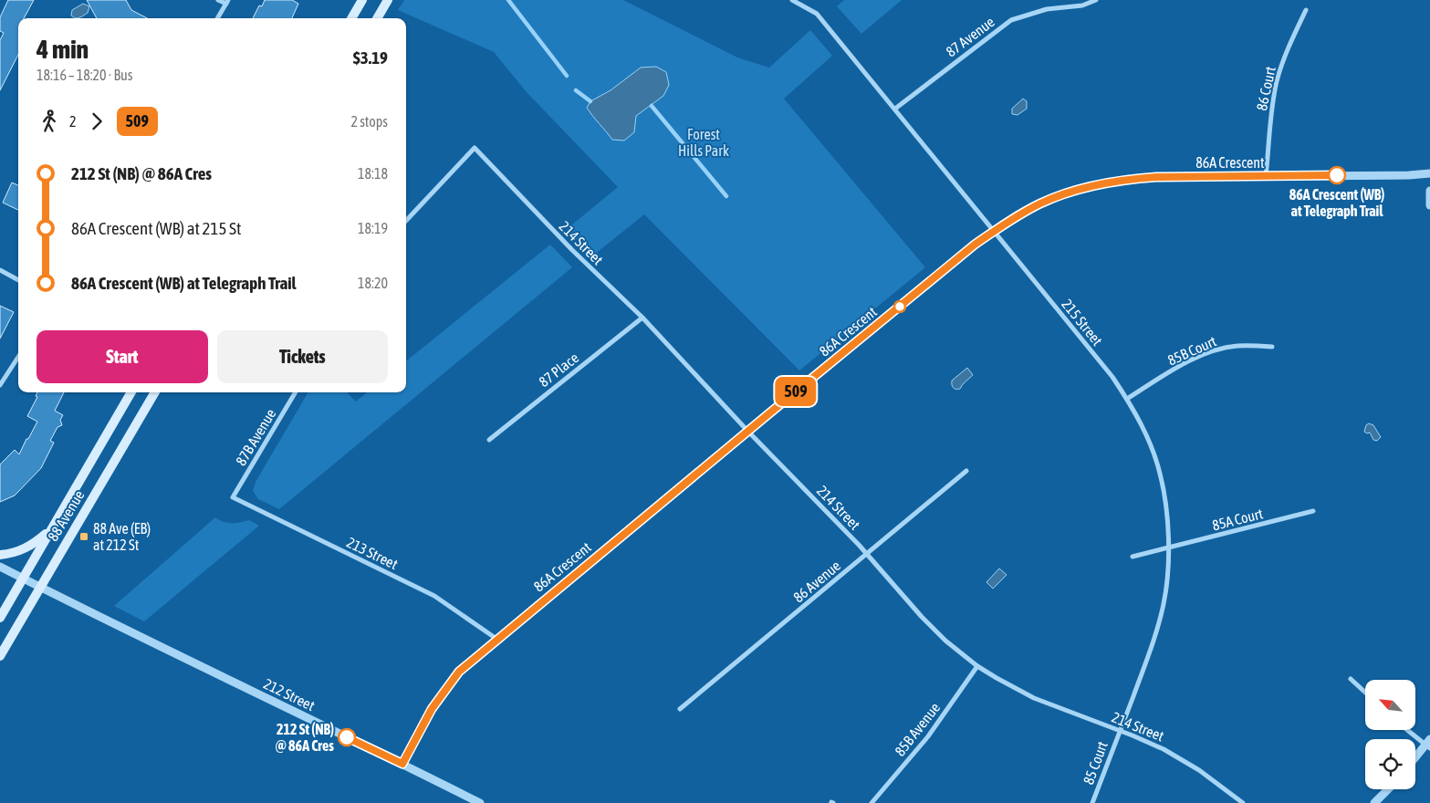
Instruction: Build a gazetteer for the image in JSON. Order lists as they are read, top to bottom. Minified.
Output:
{"streets":{"main road":["88 Avenue"],"street":["87 Avenue","86 Court","86A Crescent","214 Street","215 Street","85B Court","87 Place","87B Avenue","85A Court","213 Street","86 Avenue","212 Street","85B Avenue","85 Court"]},"crossings":[["87 Avenue","215 Street"],["86 Court","86A Crescent"],["86A Crescent","214 Street"],["86A Crescent","215 Street"],["86A Crescent","213 Street"],["86A Crescent","212 Street"],["214 Street","215 Street"],["214 Street","87 Place"],["214 Street","86 Avenue"],["214 Street","85B Avenue"],["214 Street","85 Court"],["215 Street","85B Court"],["215 Street","85A Court"],["215 Street","85 Court"],["87B Avenue","213 Street"],["88 Avenue","212 Street"]],"parks":["Forest Hills Park"],"places":{"other":["86A Crescent (WB) at Telegraph Trail","212 St (NB) @ 86A Cres"],"transit":["88 Ave (EB) at 212 St"]},"lines":["bus line 509"],"north":"top left","page":{"on_map":"509","heading":["4 min","18:16 – 18:20 · Bus","$3.19"],"legs":["2","509","2 stops"],"list":[{"name":"212 St (NB) @ 86A Cres","value":"18:18"},{"name":"86A Crescent (WB) at 215 St","value":"18:19"},{"name":"86A Crescent (WB) at Telegraph Trail","value":"18:20"}],"buttons":["Start","Tickets"]}}
